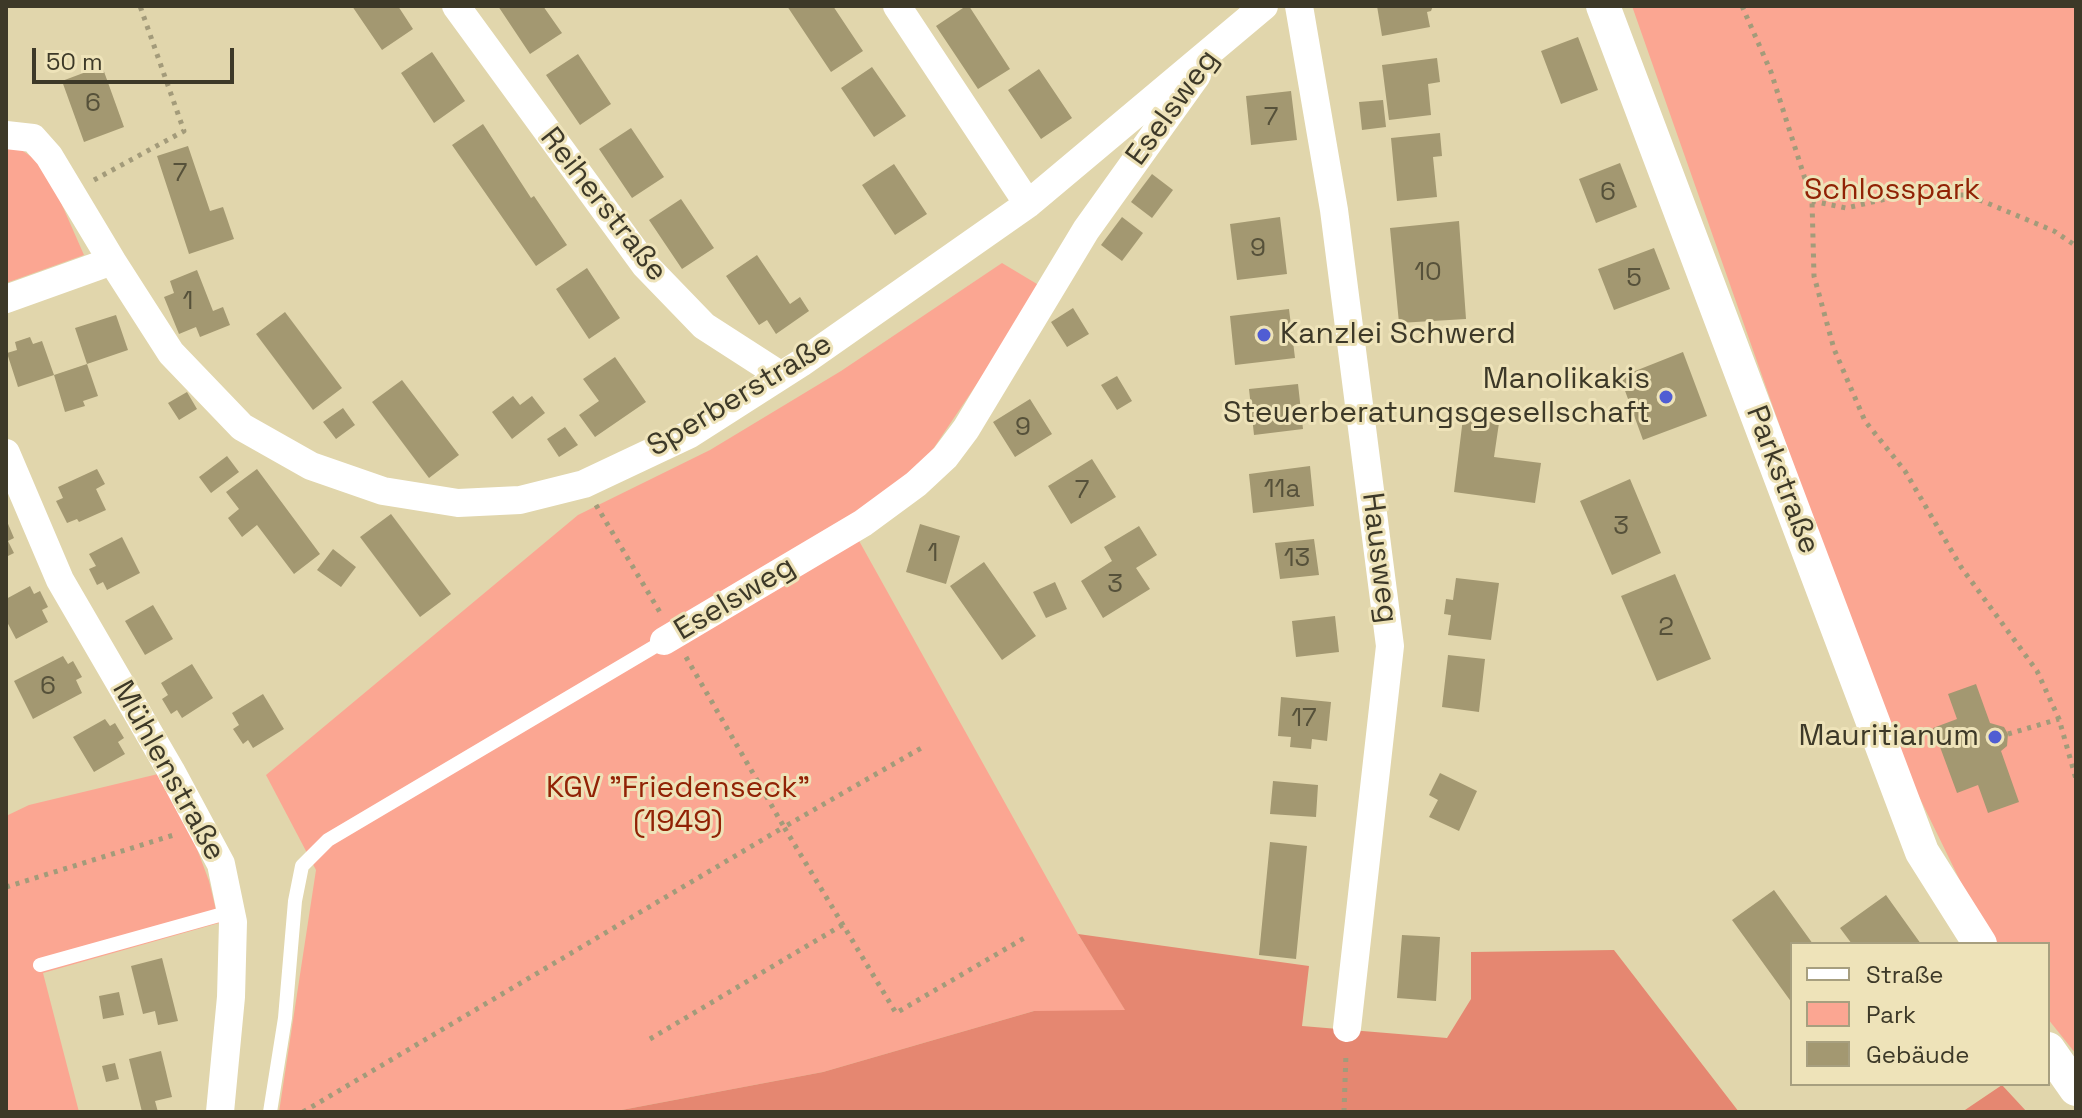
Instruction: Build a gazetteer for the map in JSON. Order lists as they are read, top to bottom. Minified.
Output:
{"streets":{"street":["Eselsweg","Reiherstraße","Sperberstraße","Parkstraße","Hausweg","Mühlenstraße"]},"crossings":[["Eselsweg","Sperberstraße"],["Reiherstraße","Sperberstraße"]],"parks":["Schlosspark","KGV \"Friedenseck\" (1949)"],"places":["Kanzlei Schwerd","Manolikakis Steuerberatungsgesellschaft","Mauritianum"],"house_numbers":["6","7","7","6","9","10","5","1","9","11a","7","3","1","13","3","2","6","17"],"legend":["Straße","Park","Gebäude"],"scale_bar":"50 m"}
